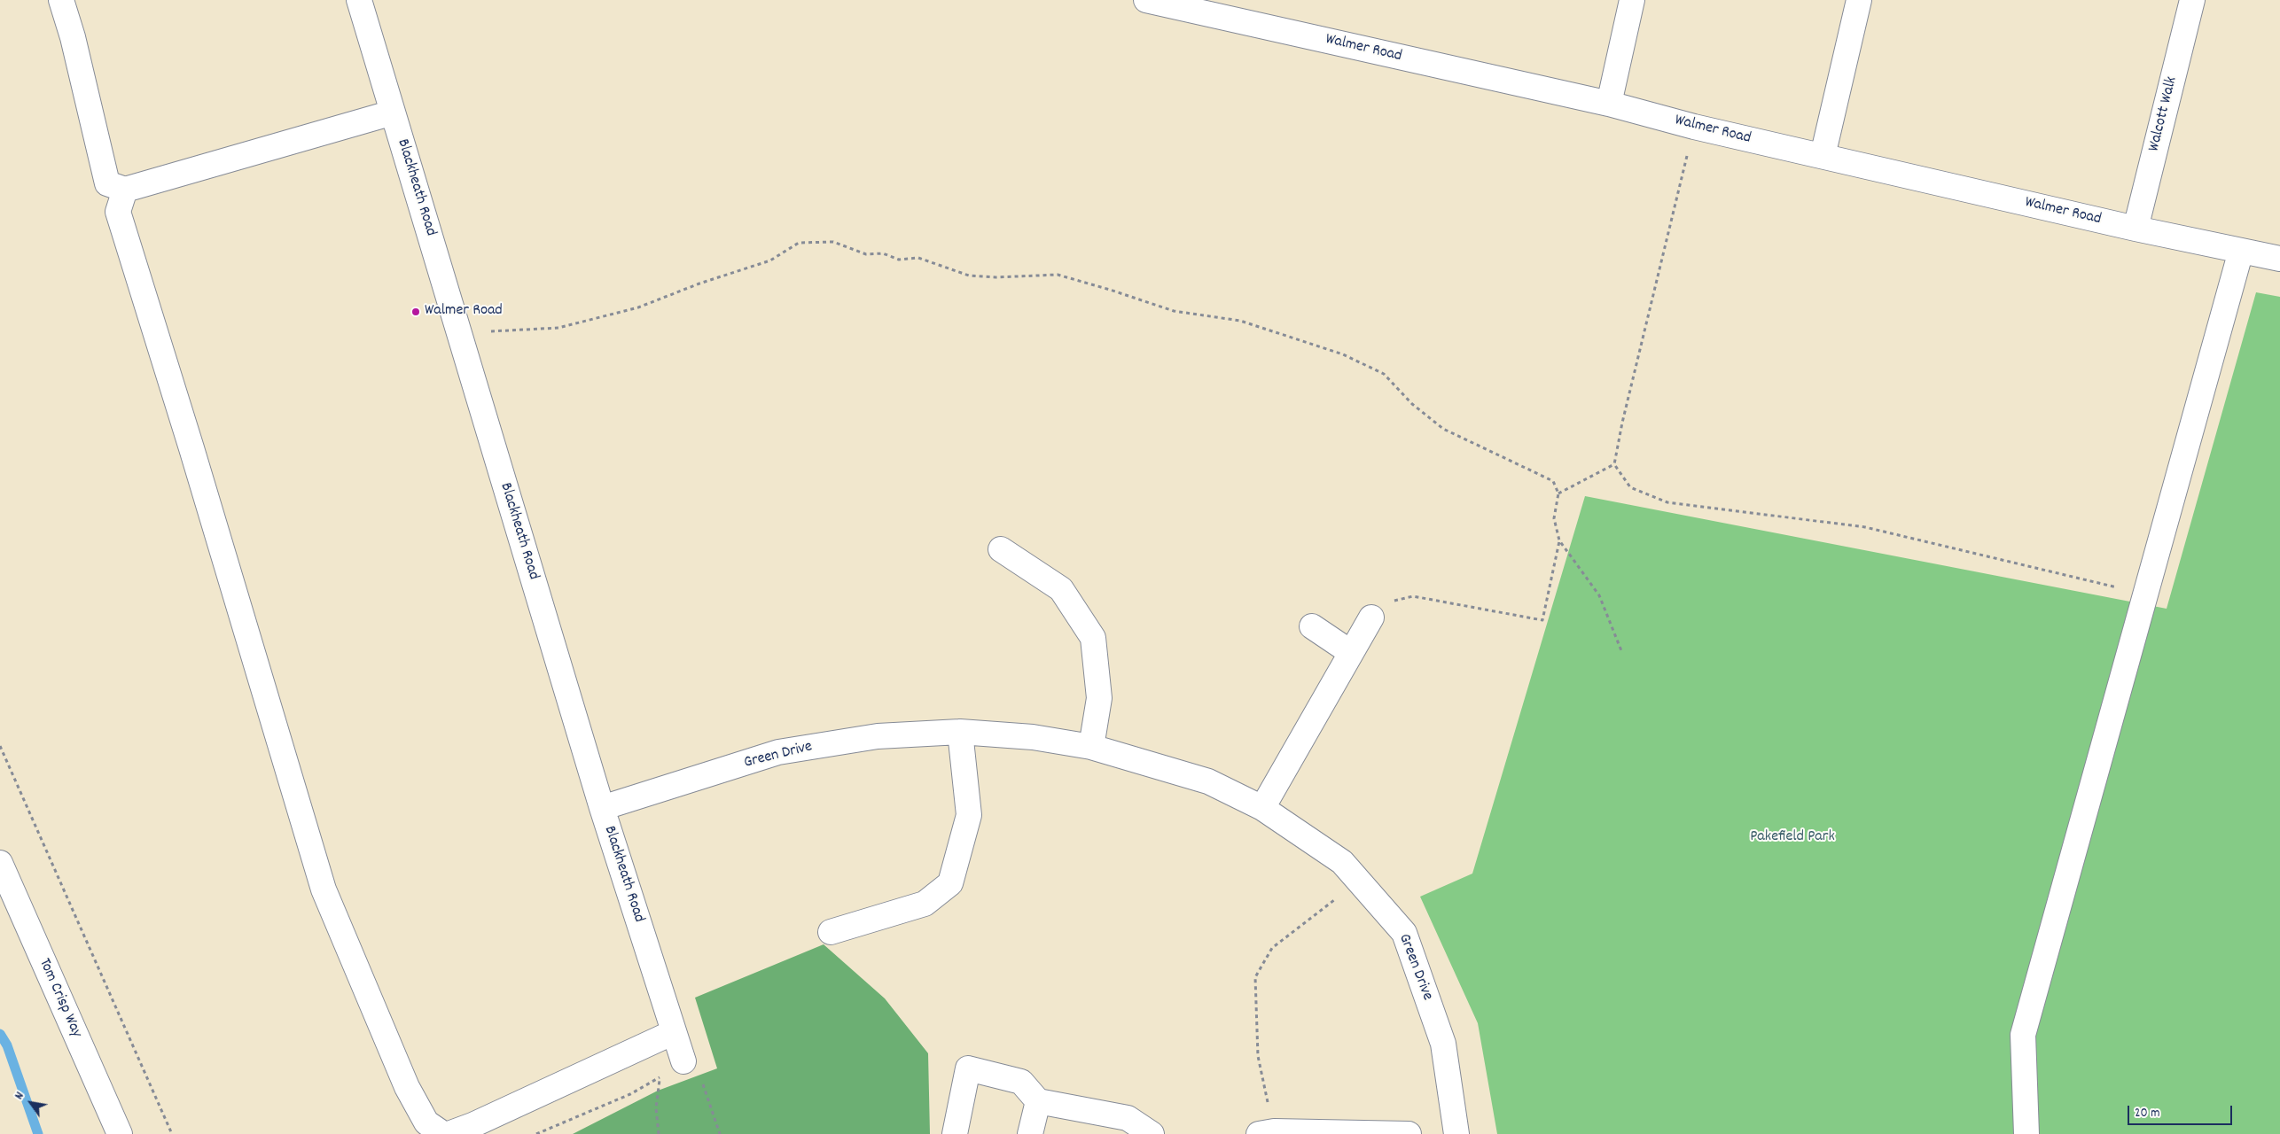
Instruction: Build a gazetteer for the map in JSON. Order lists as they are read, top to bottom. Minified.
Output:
{"streets":{"main road":["Walmer Road","Walcott Walk","Blackheath Road","Green Drive","Tom Crisp Way"]},"crossings":[["Walmer Road","Walcott Walk"],["Blackheath Road","Green Drive"]],"parks":["Pakefield Park"],"places":["Walmer Road"],"scale_bar":"20 m","north":"top left"}
